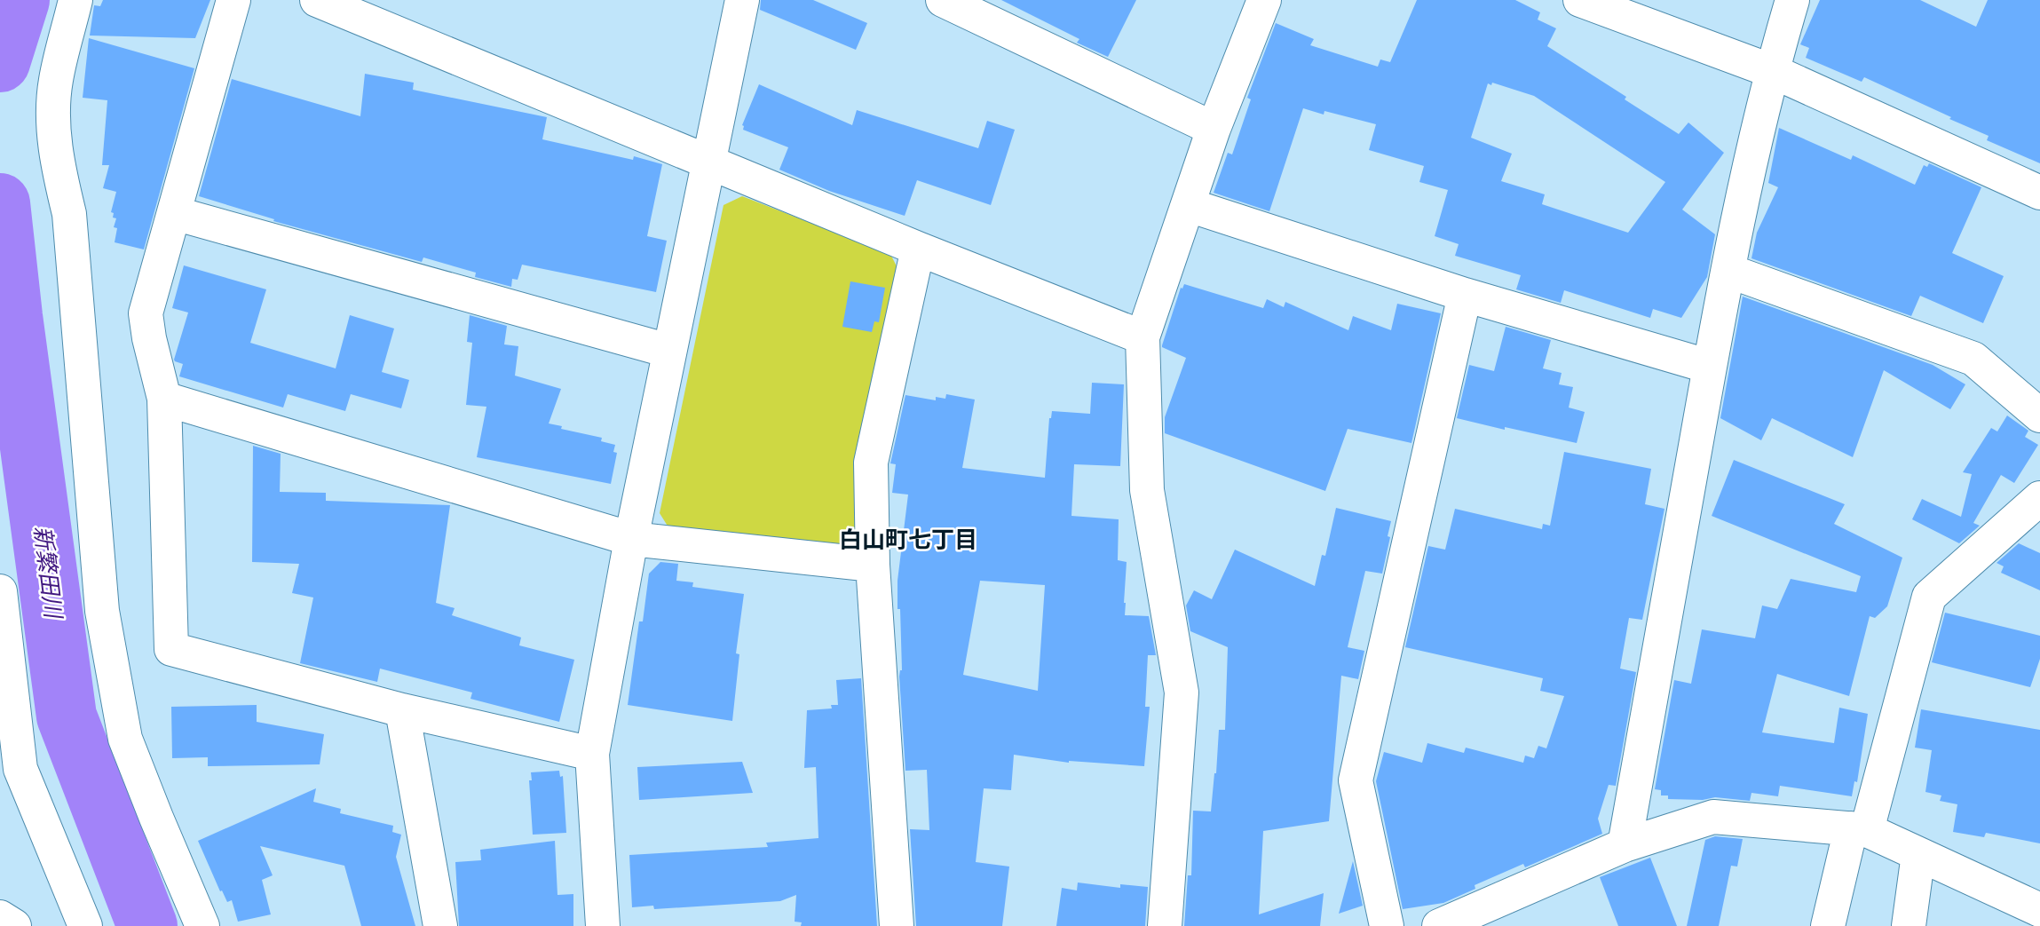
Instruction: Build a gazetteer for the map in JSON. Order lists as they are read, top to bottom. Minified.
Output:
{"districts":["白山町七丁目"],"water":["新繁田川"]}
